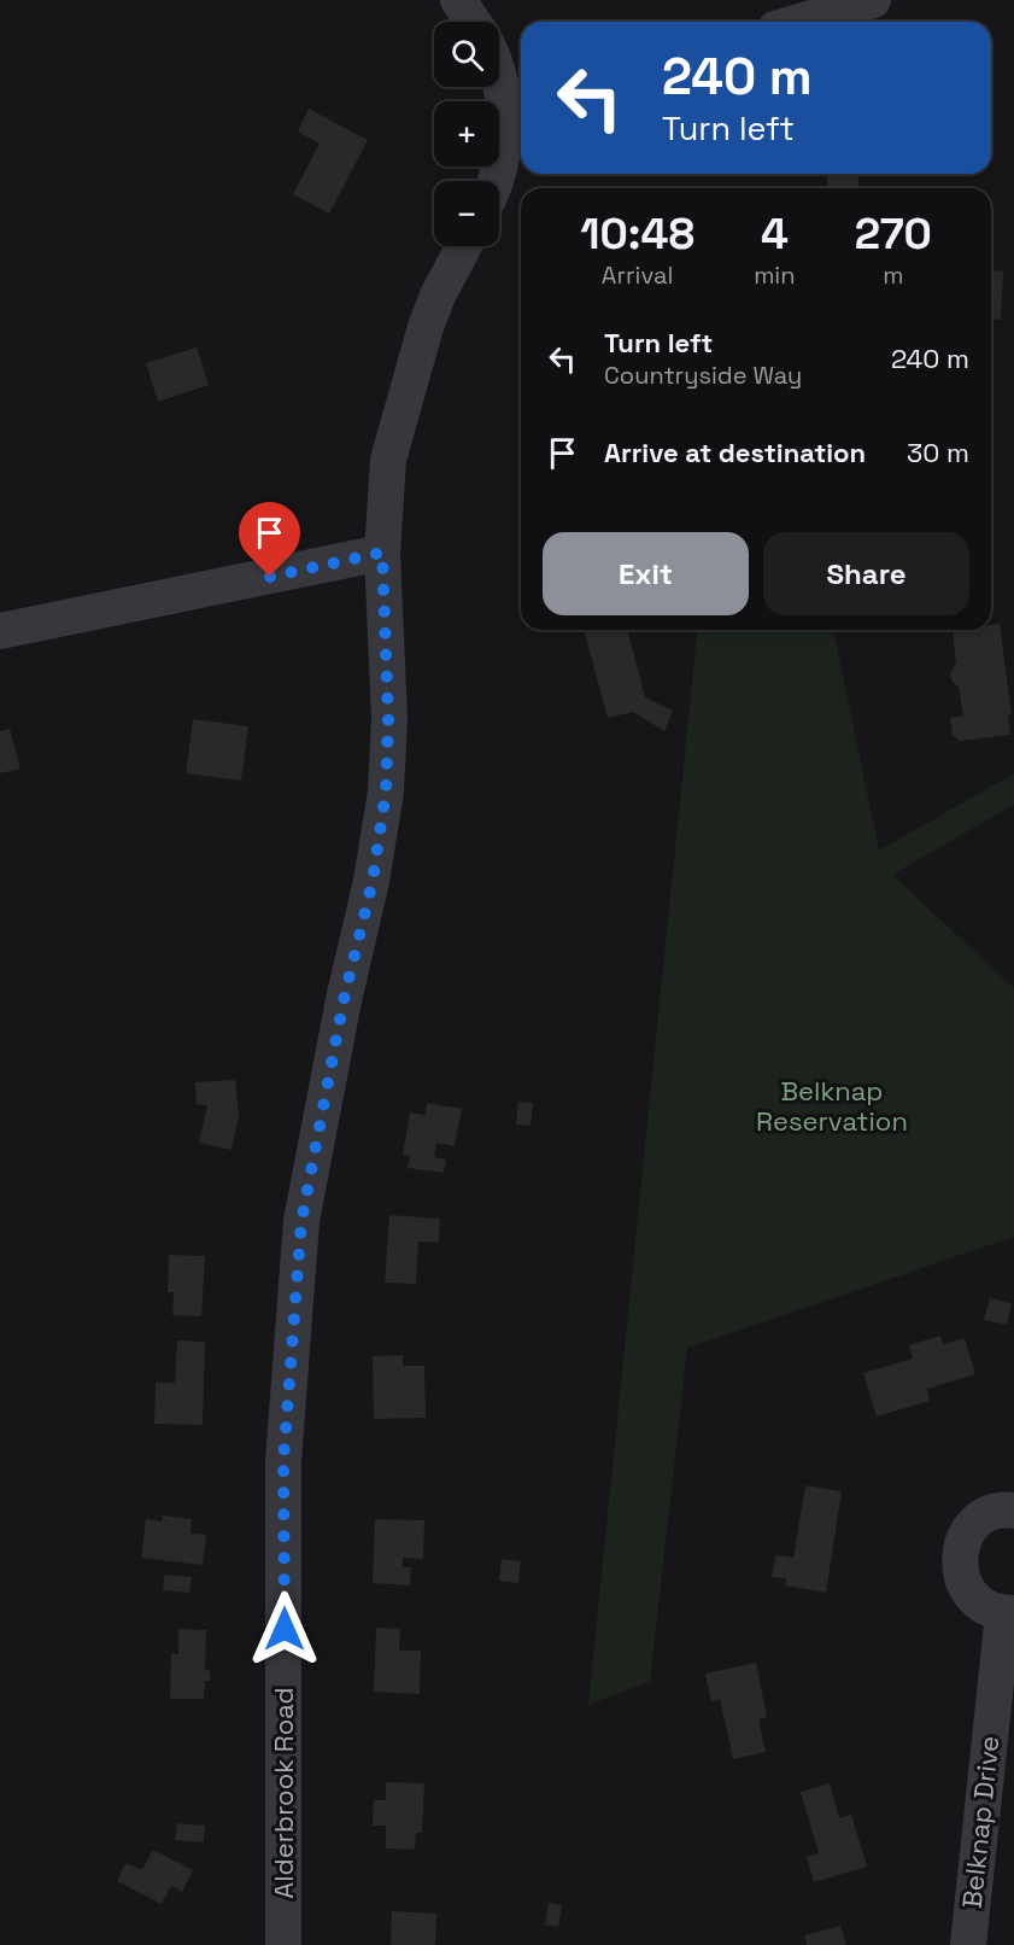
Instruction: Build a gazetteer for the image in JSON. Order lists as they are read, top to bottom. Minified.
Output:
{"streets":{"street":["Alderbrook Road","Belknap Drive"]},"parks":["Belknap Reservation"],"page":{"map_buttons":["+","−"],"turn":["240 m","Turn left"],"eta":["10:48","Arrival","4","min","270","m"],"list":[{"name":"Turn left","note":"Countryside Way","value":"240 m"},{"name":"Arrive at destination","value":"30 m"}],"buttons":["Exit","Share"]}}
